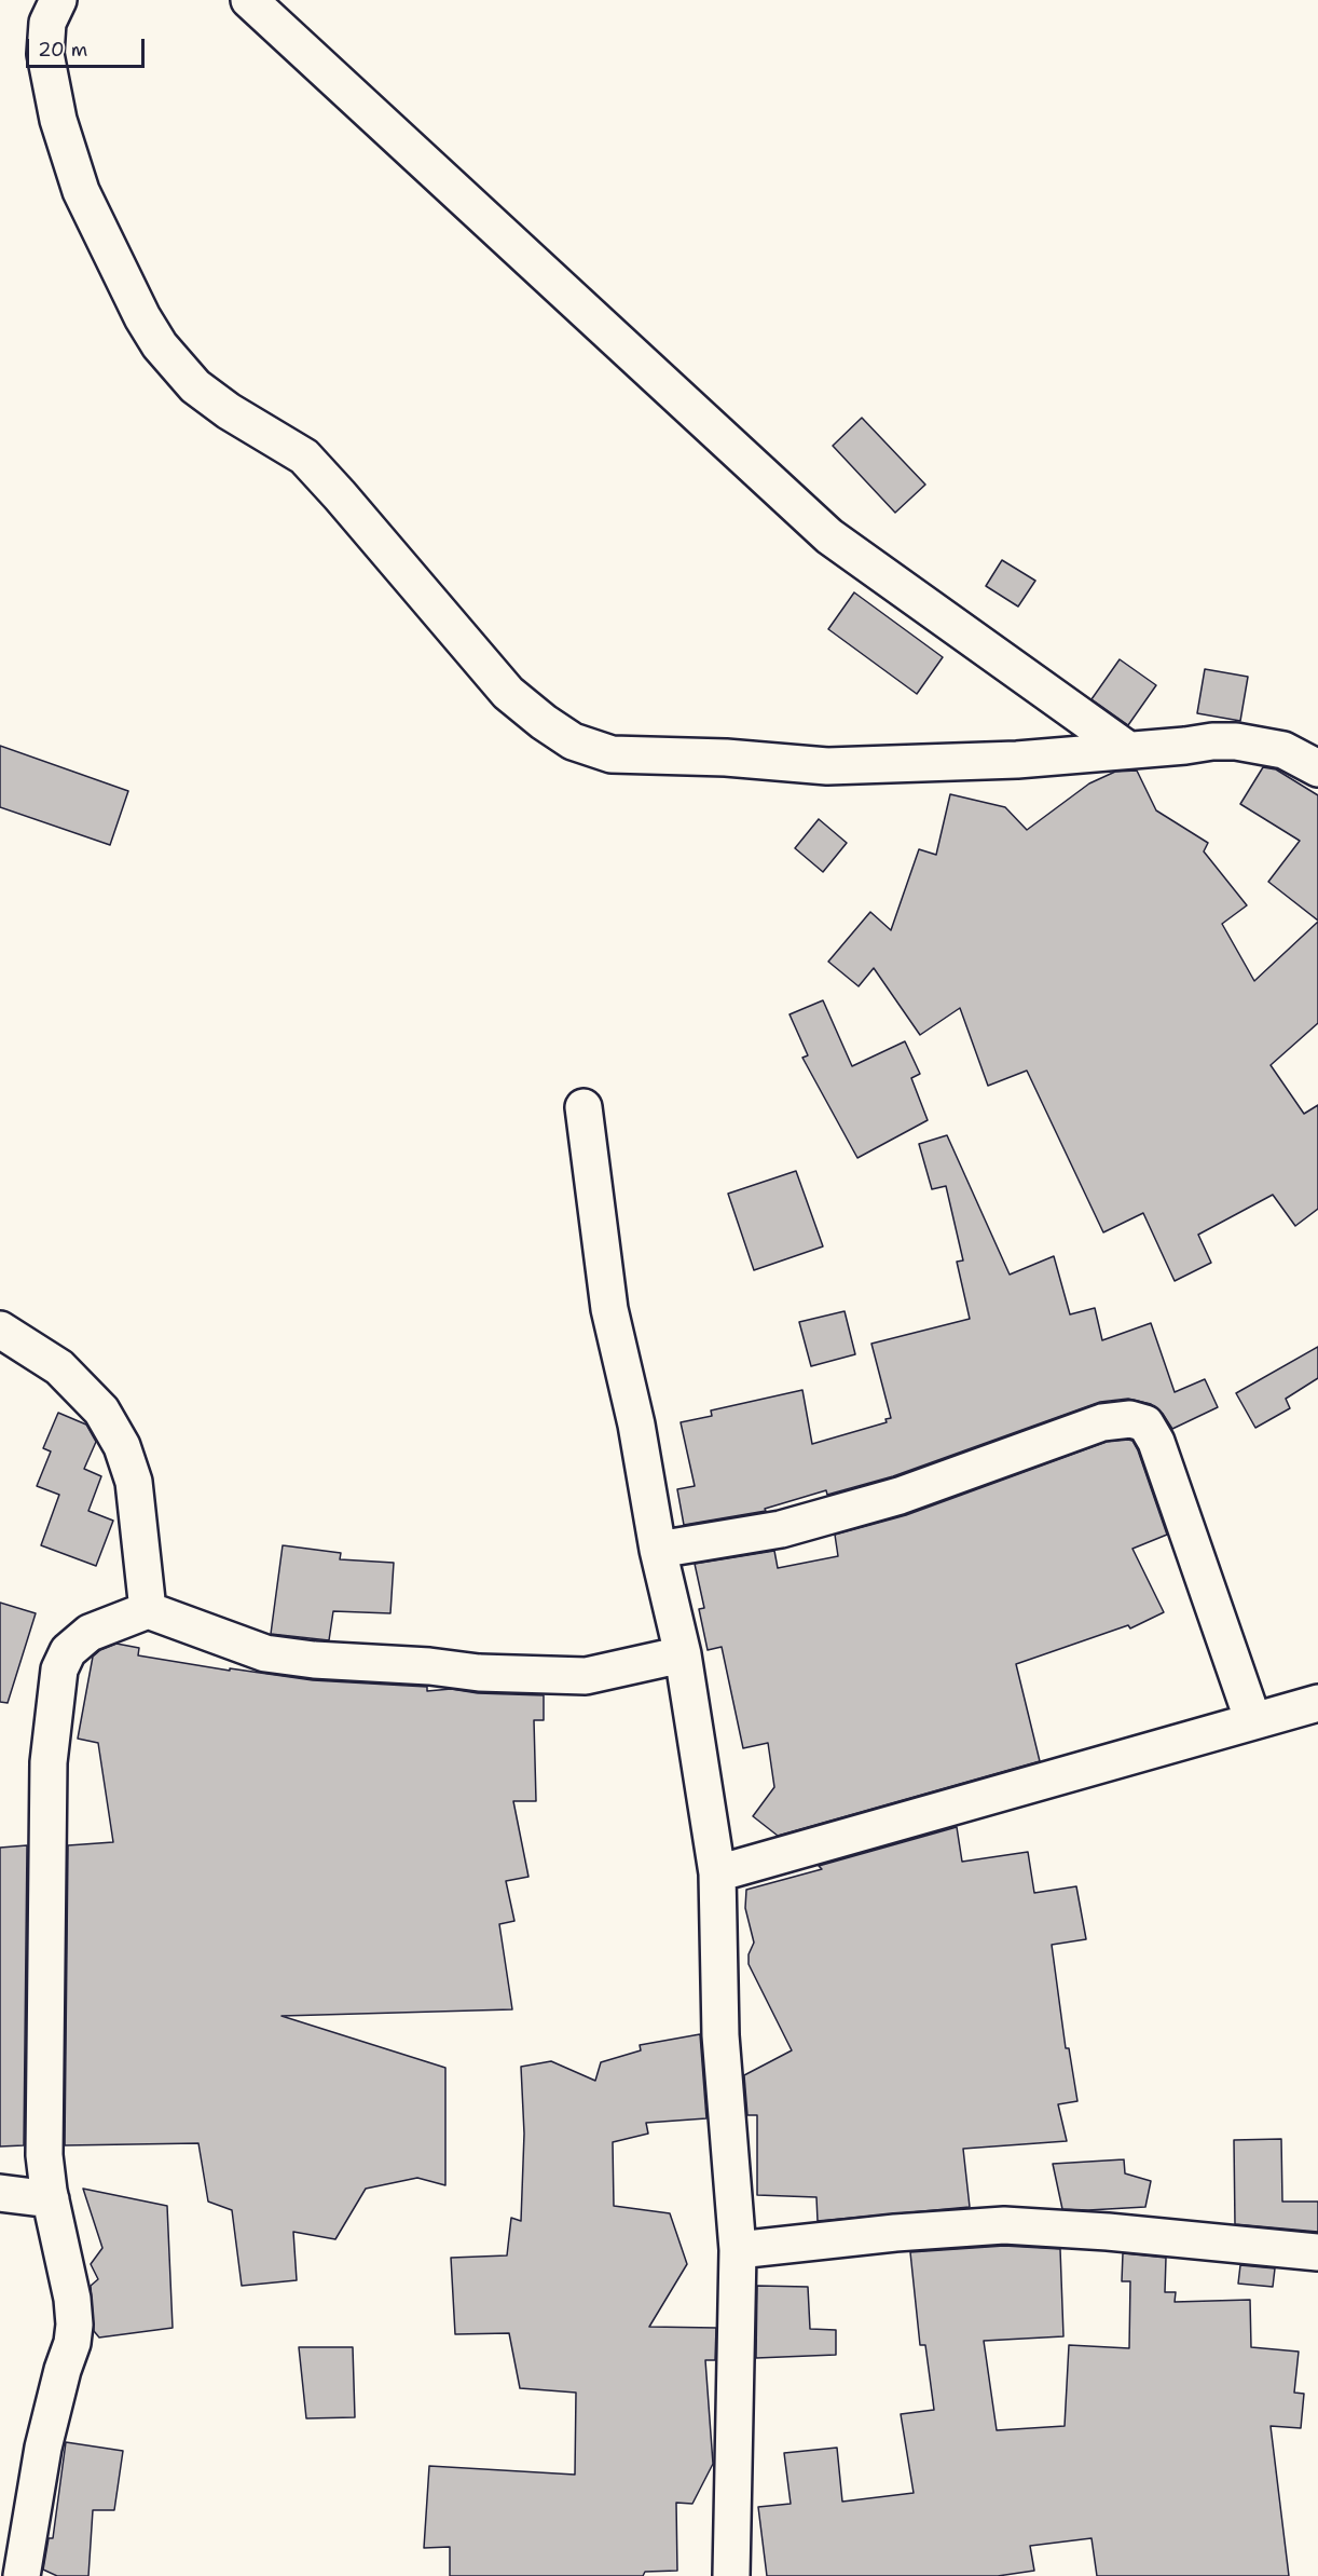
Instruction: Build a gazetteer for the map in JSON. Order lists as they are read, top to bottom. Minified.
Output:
{"scale_bar":"20 m"}
